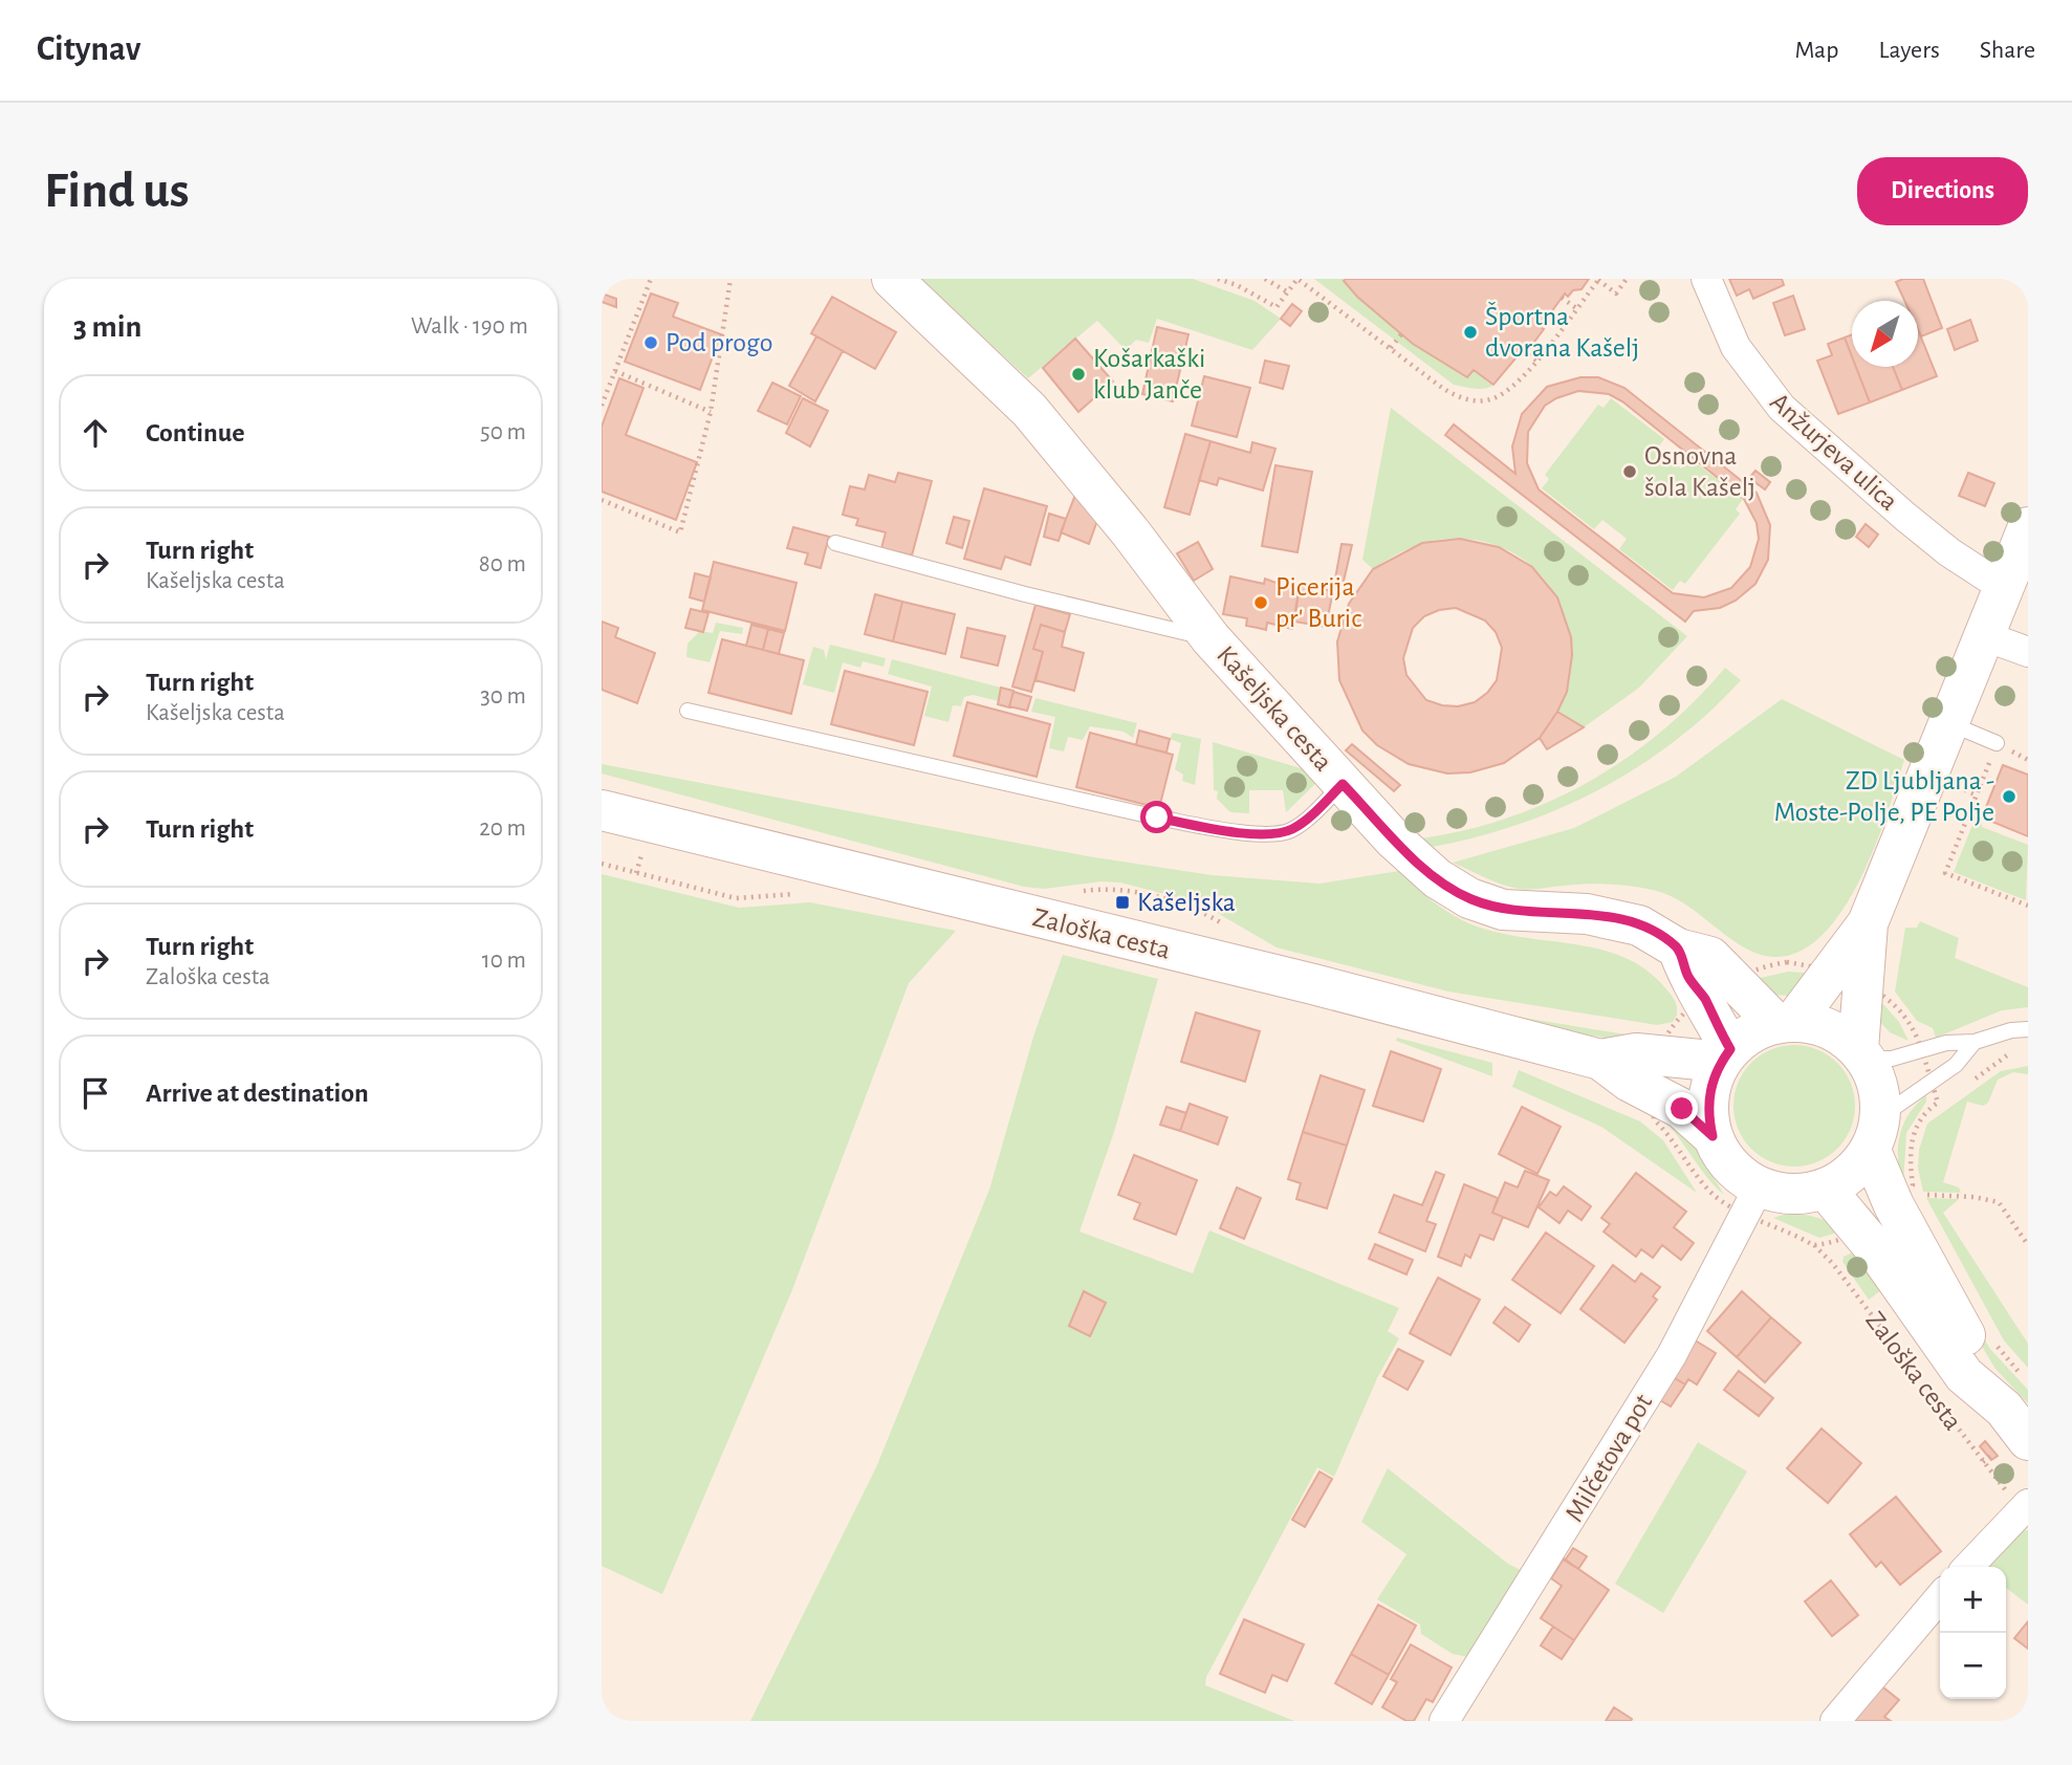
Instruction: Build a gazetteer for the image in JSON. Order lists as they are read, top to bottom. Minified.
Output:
{"streets":{"main road":["Kašeljska cesta","Zaloška cesta"],"street":["Anžurjeva ulica","Milčetova pot"]},"crossings":[["Kašeljska cesta","Zaloška cesta"],["Kašeljska cesta","Milčetova pot"],["Zaloška cesta","Milčetova pot"]],"places":{"other":["Športna dvorana Kašelj","Pod progo","Košarkaški klub Janče","Osnovna šola Kašelj","Picerija pr' Buric","ZD Ljubljana - Moste-Polje, PE Polje"],"transit":["Kašeljska"]},"north":"bottom left","page":{"header":"Citynav","nav":["Map","Layers","Share"],"buttons":"Directions","title":"Find us","heading":["3 min","Walk · 190 m"],"list":[["Continue","50 m"],["Turn right","Kašeljska cesta","80 m"],["Turn right","Kašeljska cesta","30 m"],["Turn right","20 m"],["Turn right","Zaloška cesta","10 m"],"Arrive at destination"],"map_buttons":["+","−"]}}
